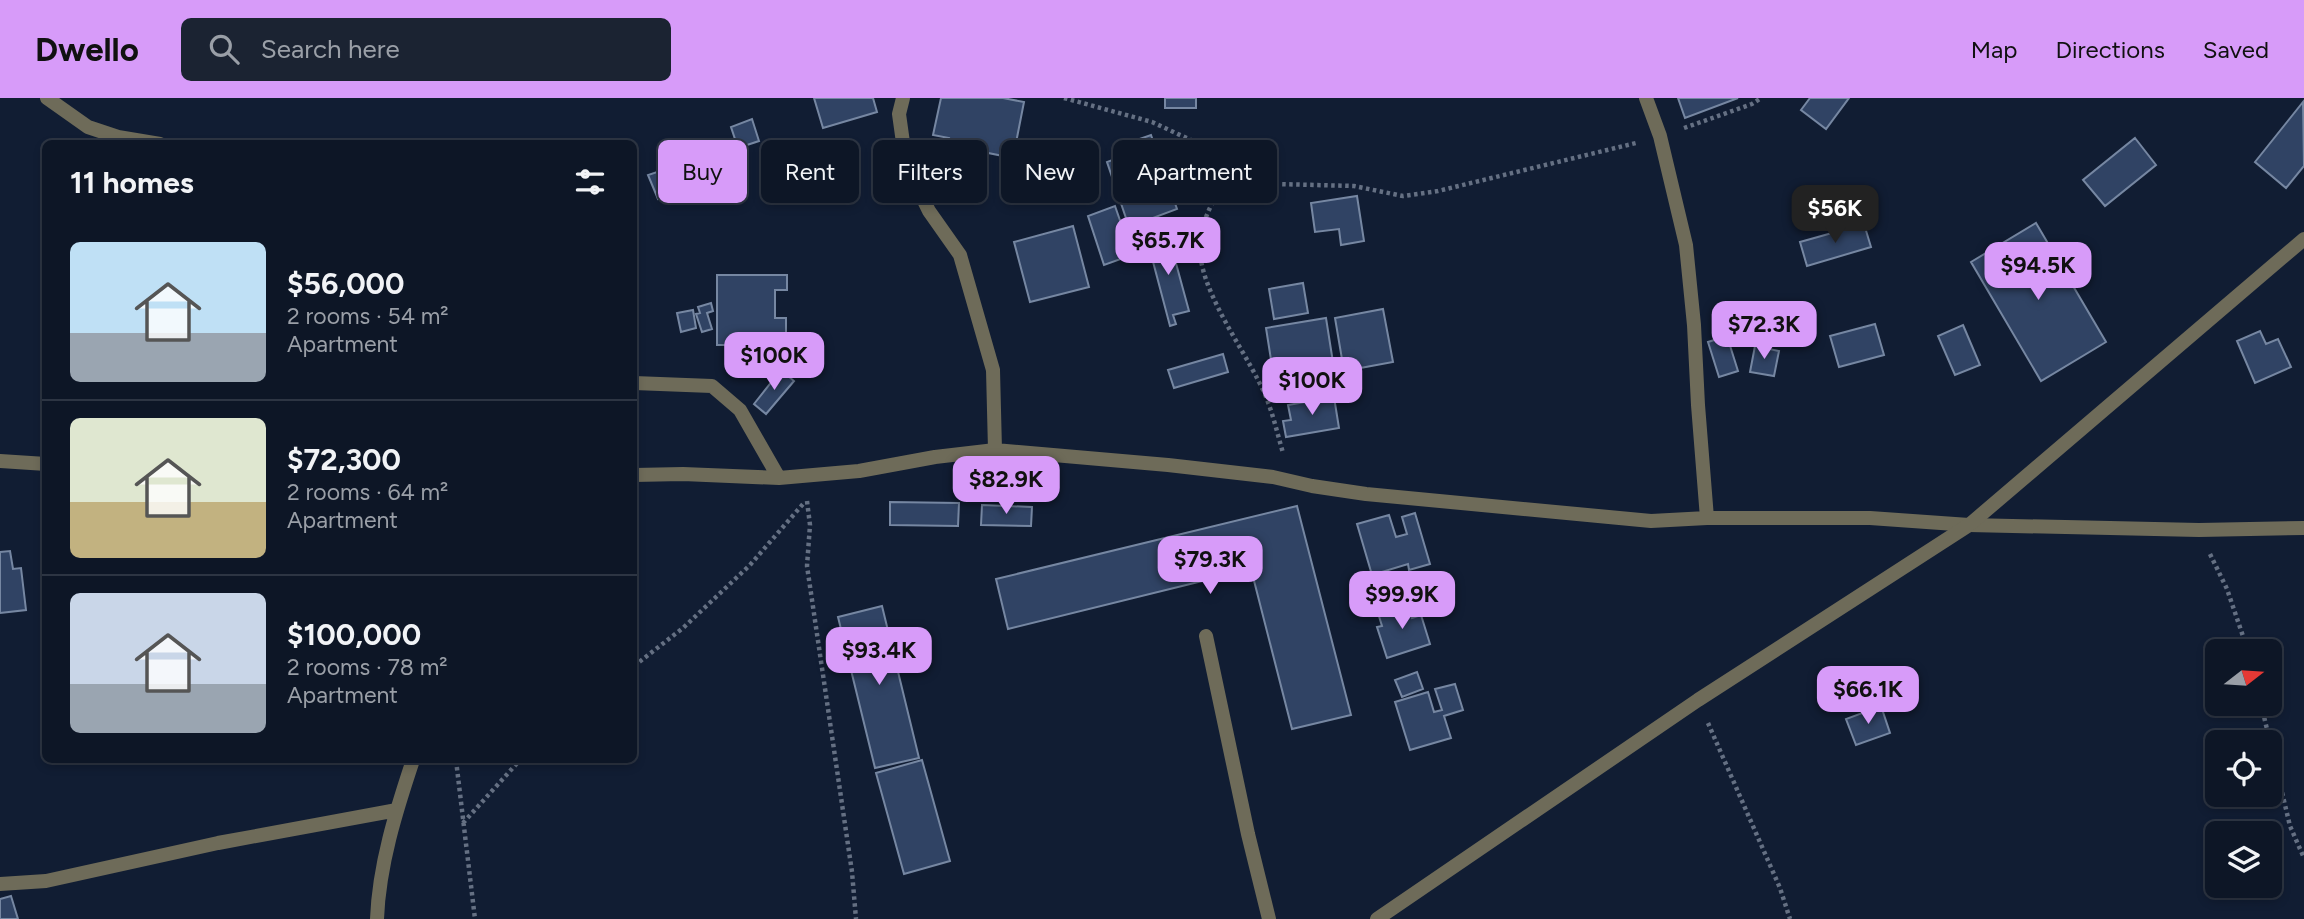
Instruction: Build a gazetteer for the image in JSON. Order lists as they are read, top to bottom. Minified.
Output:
{"north":"right","page":{"header":"Dwello","search":"Search here","nav":["Map","Directions","Saved"],"chip":["Buy","Rent","Filters","New","Apartment"],"heading":"11 homes","price":["$56K","$65.7K","$94.5K","$72.3K","$100K","$100K","$82.9K","$79.3K","$99.9K","$93.4K","$66.1K"],"list":[{"name":"$56,000","note":"2 rooms · 54 m² · Apartment"},{"name":"$72,300","note":"2 rooms · 64 m² · Apartment"},{"name":"$100,000","note":"2 rooms · 78 m² · Apartment"}]}}
